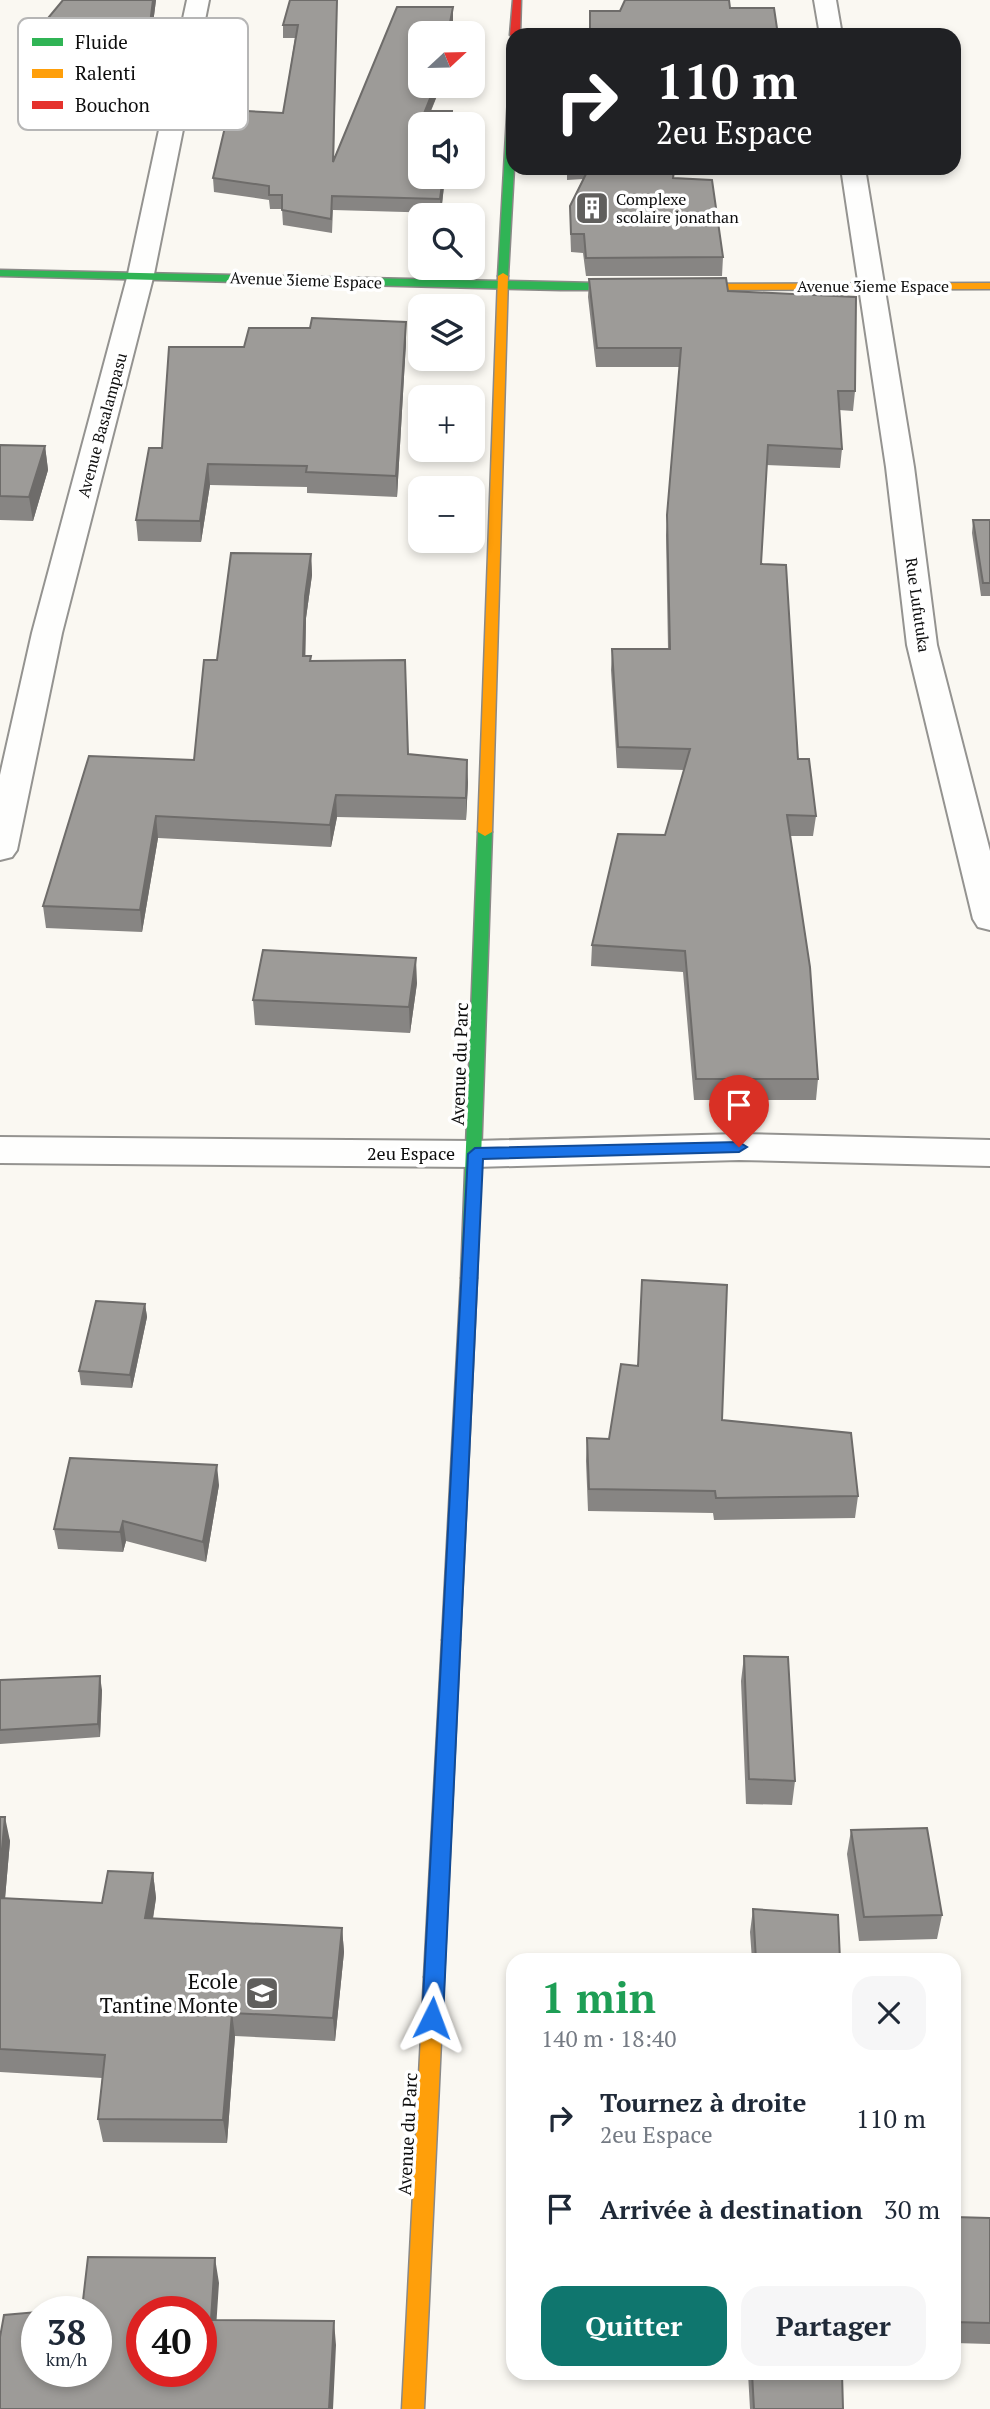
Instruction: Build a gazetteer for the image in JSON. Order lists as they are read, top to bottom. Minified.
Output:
{"streets":{"street":["Avenue 3ieme Espace","Avenue Basalampasu","Rue Lufutuka","Avenue du Parc","2eu Espace"]},"crossings":[["Avenue 3ieme Espace","Avenue Basalampasu"],["Avenue 3ieme Espace","Rue Lufutuka"],["Avenue 3ieme Espace","Avenue du Parc"],["Avenue du Parc","2eu Espace"]],"places":{"building":["Complexe scolaire jonathan"],"school or university":["Ecole Tantine Monte"]},"legend":["Fluide","Ralenti","Bouchon"],"north":"right","page":{"map_buttons":["+","−"],"turn":["110 m","2eu Espace"],"heading":["1 min","140 m · 18:40"],"list":[{"name":"Tournez à droite","note":"2eu Espace","value":"110 m"},{"name":"Arrivée à destination","value":"30 m"}],"buttons":["Quitter","Partager"],"speed":"38 km/h","limit":"40"}}
